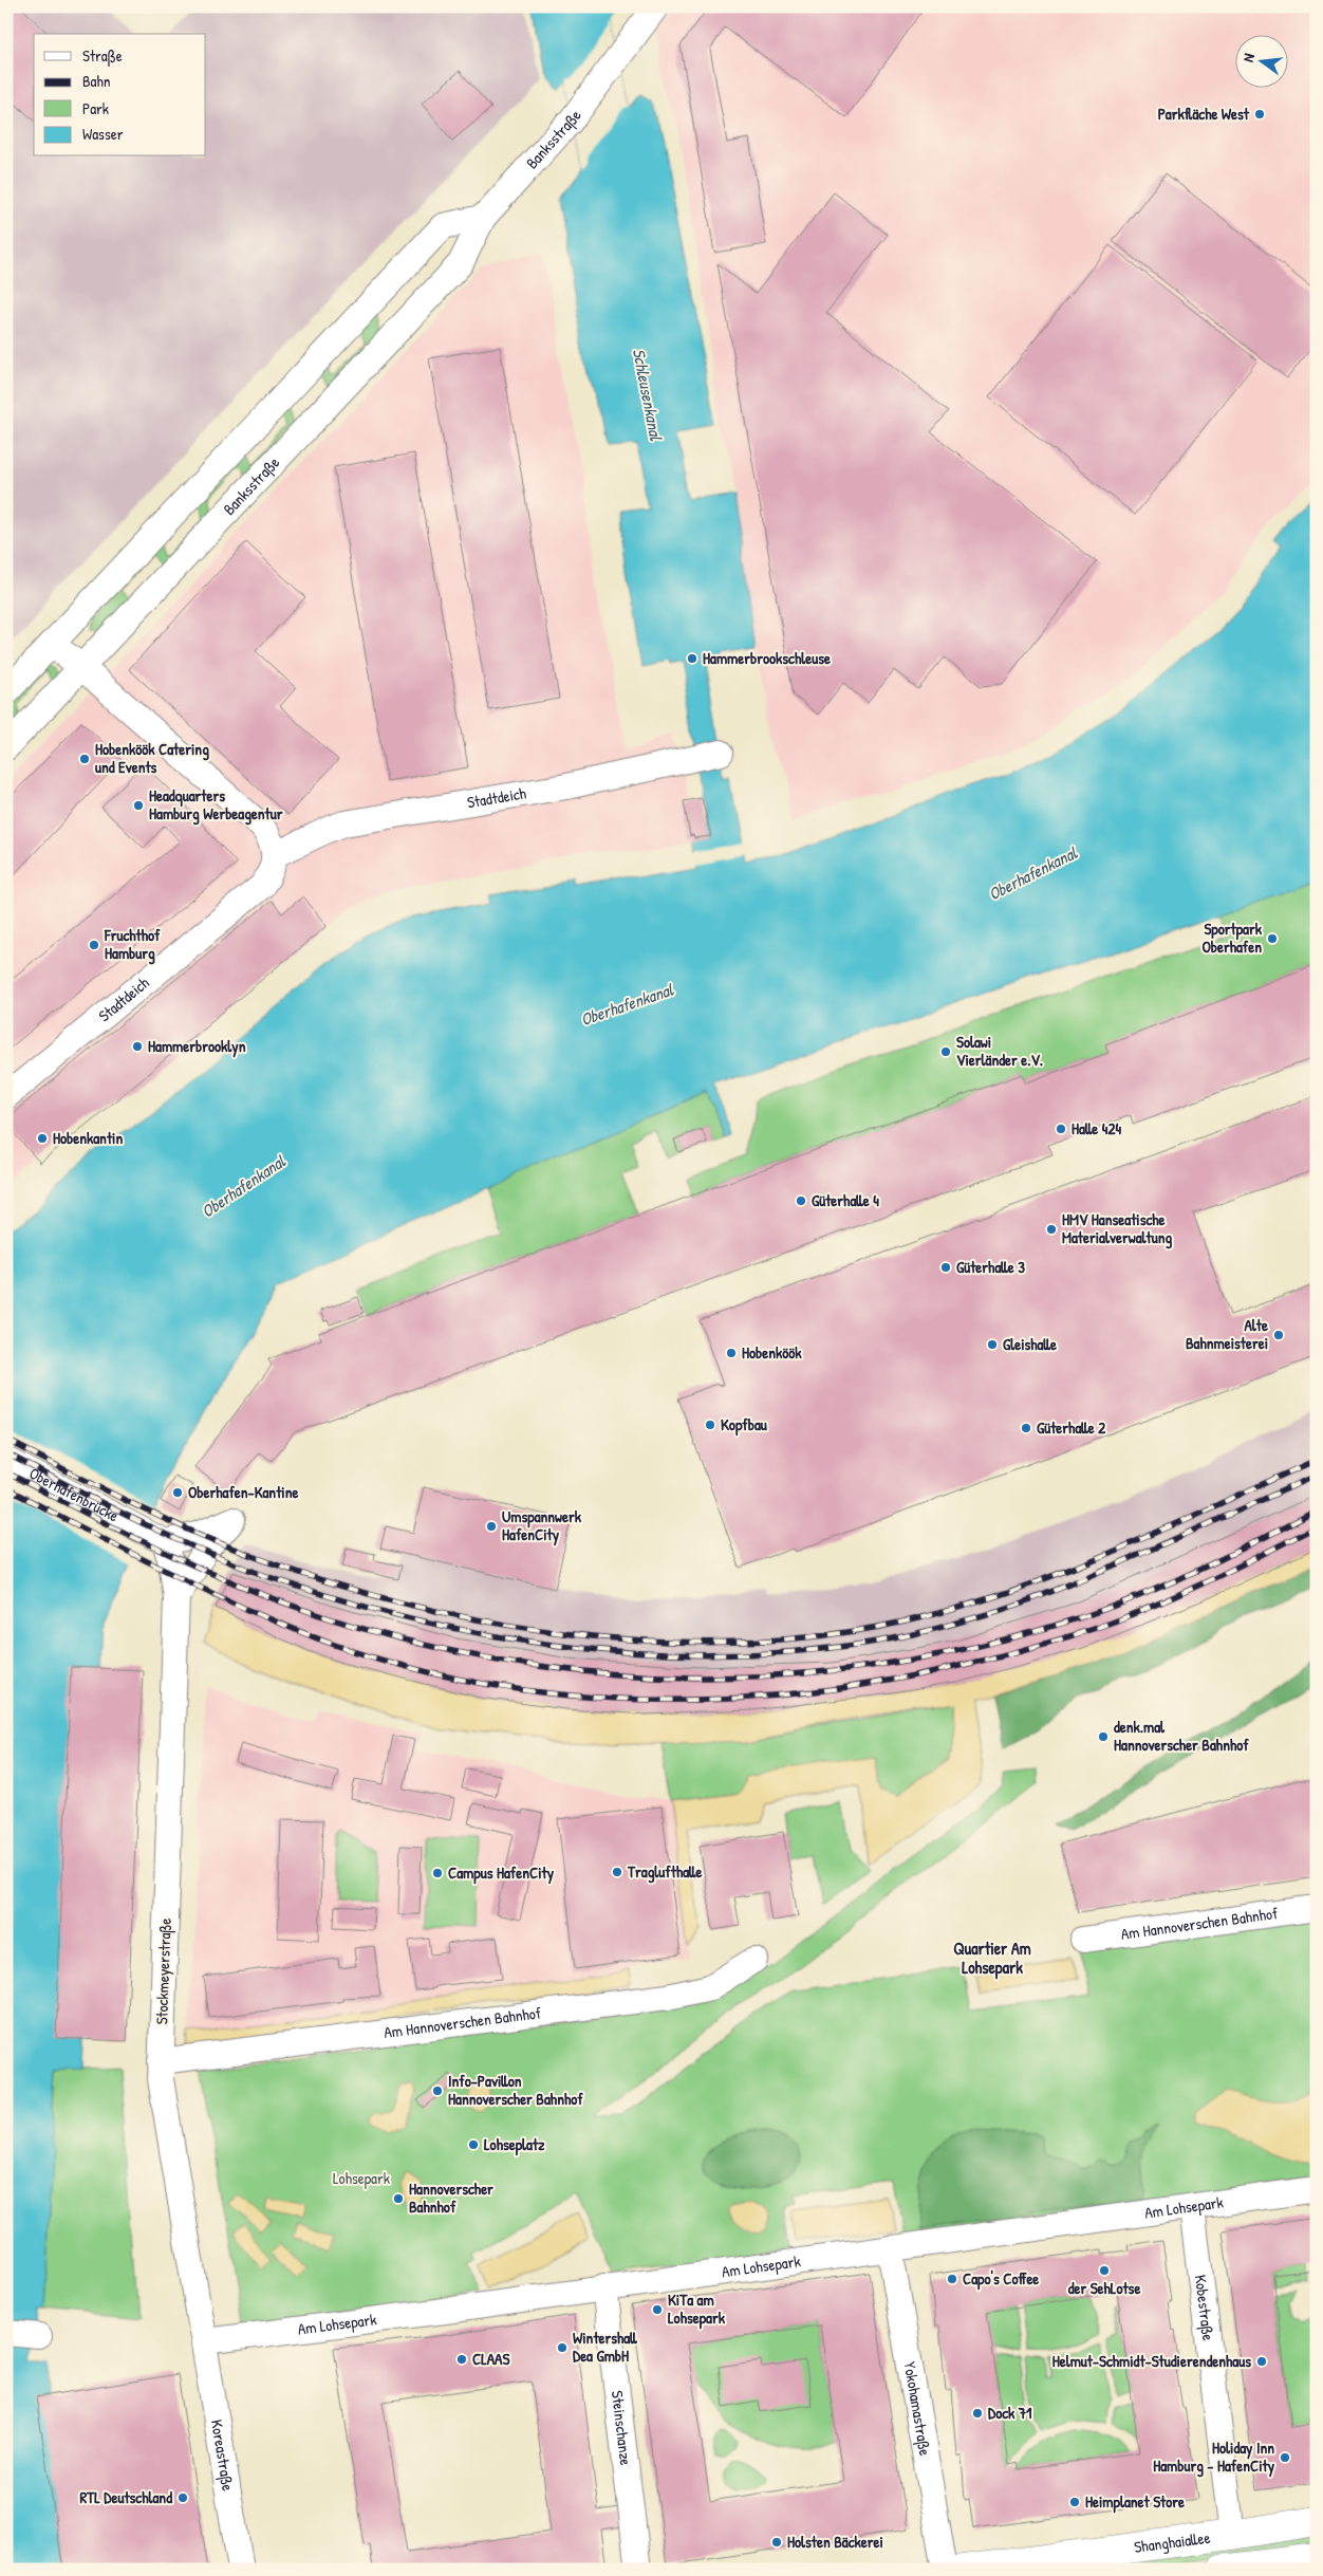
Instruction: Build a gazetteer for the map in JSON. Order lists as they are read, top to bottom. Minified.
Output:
{"streets":{"main road":["Shanghaiallee"],"street":["Banksstraße","Stadtdeich","Oberhafenbrücke","Am Hannoverschen Bahnhof","Stockmeyerstraße","Am Lohsepark","Kobestraße","Yokohamastraße","Steinschanze","Koreastraße"]},"crossings":[["Oberhafenbrücke","Stockmeyerstraße"],["Am Hannoverschen Bahnhof","Stockmeyerstraße"],["Stockmeyerstraße","Am Lohsepark"],["Stockmeyerstraße","Koreastraße"],["Am Lohsepark","Kobestraße"],["Am Lohsepark","Yokohamastraße"],["Am Lohsepark","Steinschanze"],["Am Lohsepark","Koreastraße"],["Kobestraße","Shanghaiallee"]],"districts":["Quartier Am Lohsepark"],"water":["Schleusenkanal","Oberhafenkanal"],"parks":["Lohsepark"],"places":["Parkfläche West","Hammerbrookschleuse","Hobenköök Catering und Events","Headquarters Hamburg Werbeagentur","Sportpark Oberhafen","Fruchthof Hamburg","Hammerbrooklyn","Solawi Vierländer e.V.","Halle 424","Hobenkantin","Güterhalle 4","HMV Hanseatische Materialverwaltung","Güterhalle 3","Alte Bahnmeisterei","Gleishalle","Hobenköök","Kopfbau","Güterhalle 2","Oberhafen-Kantine","Umspannwerk HafenCity","denk.mal Hannoverscher Bahnhof","Traglufthalle","Campus HafenCity","Info-Pavillon Hannoverscher Bahnhof","Lohseplatz","Hannoverscher Bahnhof","der SehLotse","Capo's Coffee","KiTa am Lohsepark","Wintershall Dea GmbH","CLAAS","Helmut-Schmidt-Studierendenhaus","Dock 71","Holiday Inn Hamburg - HafenCity","RTL Deutschland","Heimplanet Store","Holsten Bäckerei"],"legend":["Straße","Bahn","Park","Wasser"],"north":"left"}
